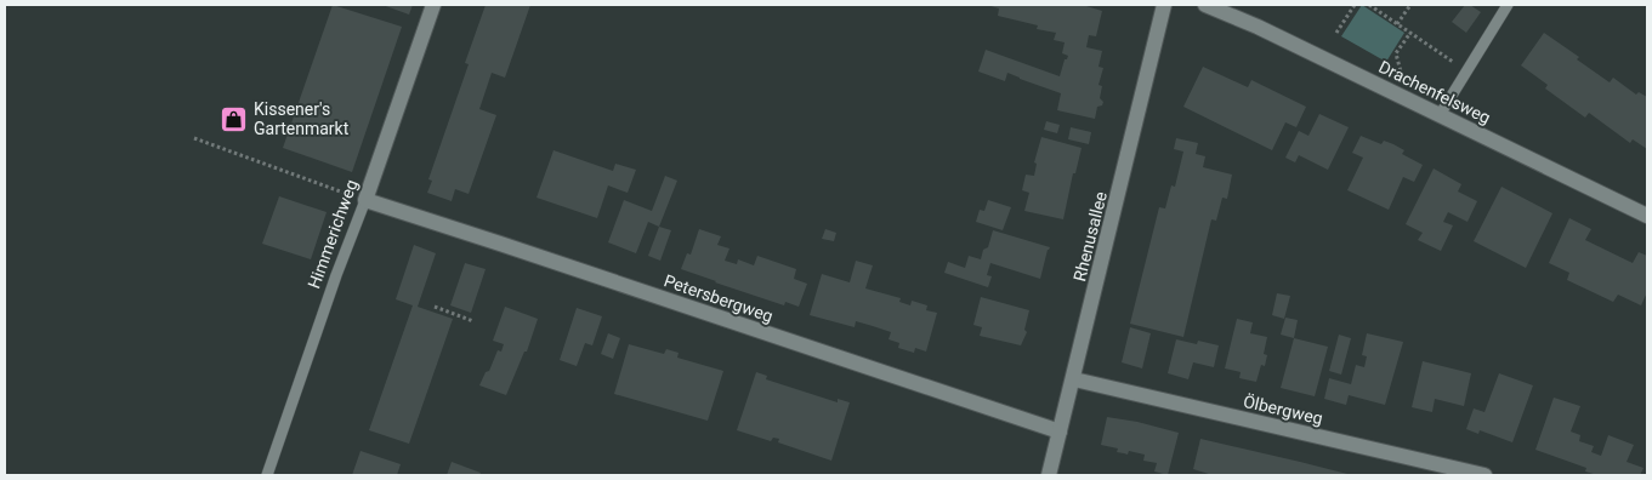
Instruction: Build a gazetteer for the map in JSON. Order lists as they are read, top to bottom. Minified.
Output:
{"streets":{"street":["Drachenfelsweg","Himmerichweg","Rhenusallee","Petersbergweg","Ölbergweg"]},"crossings":[["Himmerichweg","Petersbergweg"],["Rhenusallee","Petersbergweg"],["Rhenusallee","Ölbergweg"]],"places":{"shop":["Kissener's Gartenmarkt"]}}
